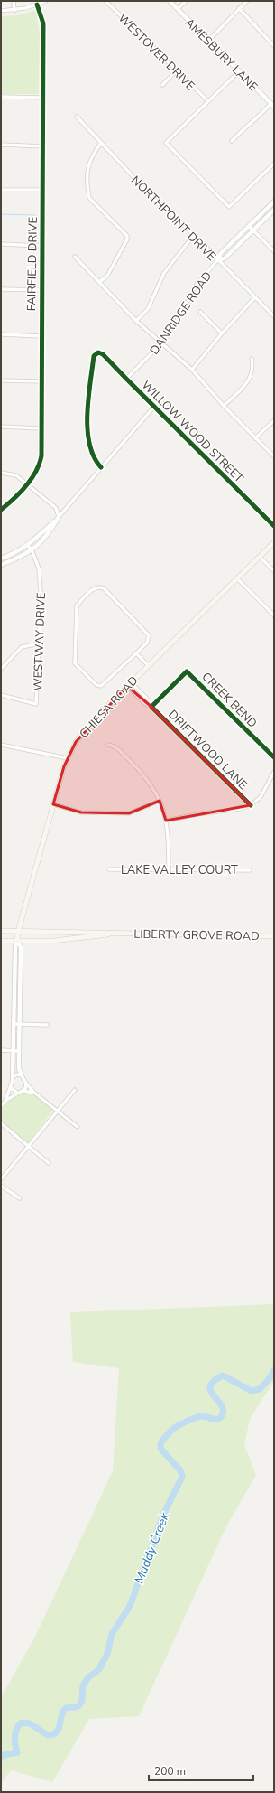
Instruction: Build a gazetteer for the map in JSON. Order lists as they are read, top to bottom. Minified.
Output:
{"streets":{"main road":["CHIESA ROAD","LIBERTY GROVE ROAD"],"street":["WESTOVER DRIVE","AMESBURY LANE","NORTHPOINT DRIVE","FAIRFIELD DRIVE","DANRIDGE ROAD","WILLOW WOOD STREET","WESTWAY DRIVE","CREEK BEND","DRIFTWOOD LANE","LAKE VALLEY COURT"]},"crossings":[["NORTHPOINT DRIVE","DANRIDGE ROAD"],["DANRIDGE ROAD","WILLOW WOOD STREET"],["CREEK BEND","DRIFTWOOD LANE"],["CHIESA ROAD","DRIFTWOOD LANE"],["CHIESA ROAD","LIBERTY GROVE ROAD"]],"water":["Muddy Creek"],"scale_bar":"200 m"}
